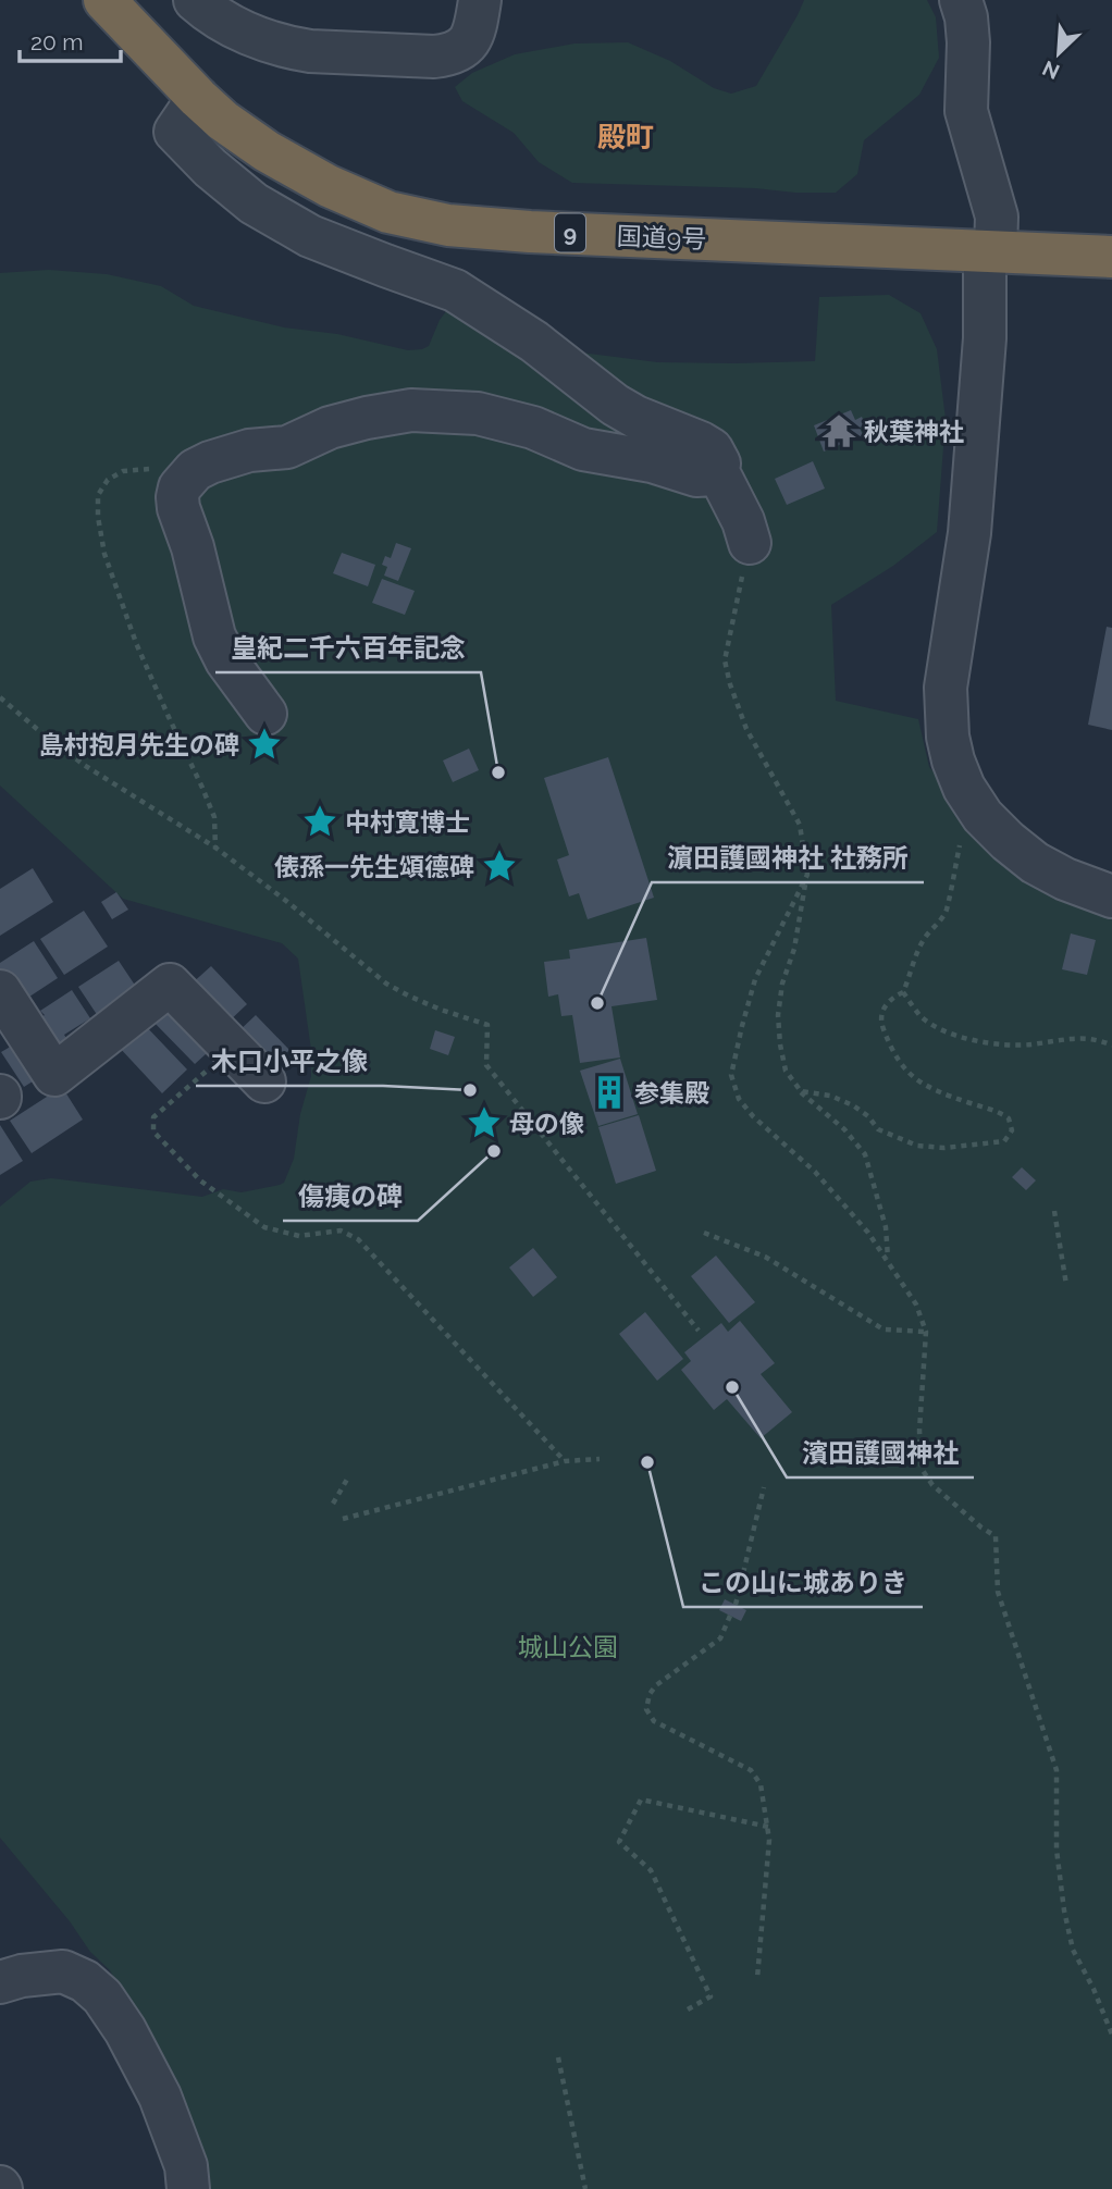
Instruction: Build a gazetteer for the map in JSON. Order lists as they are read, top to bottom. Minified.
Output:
{"streets":{"highway":["9","国道9号"]},"districts":["殿町"],"parks":["城山公園"],"places":{"temple":["秋葉神社"],"place":["島村抱月先生の碑","中村寛博士","俵孫一先生頌德碑","母の像"],"other":["皇紀二千六百年記念","濵田護國神社 社務所","木口小平之像","傷痍の碑","濱田護國神社","この山に城ありき"],"building":["参集殿"]},"scale_bar":"20 m","north":"bottom left"}
